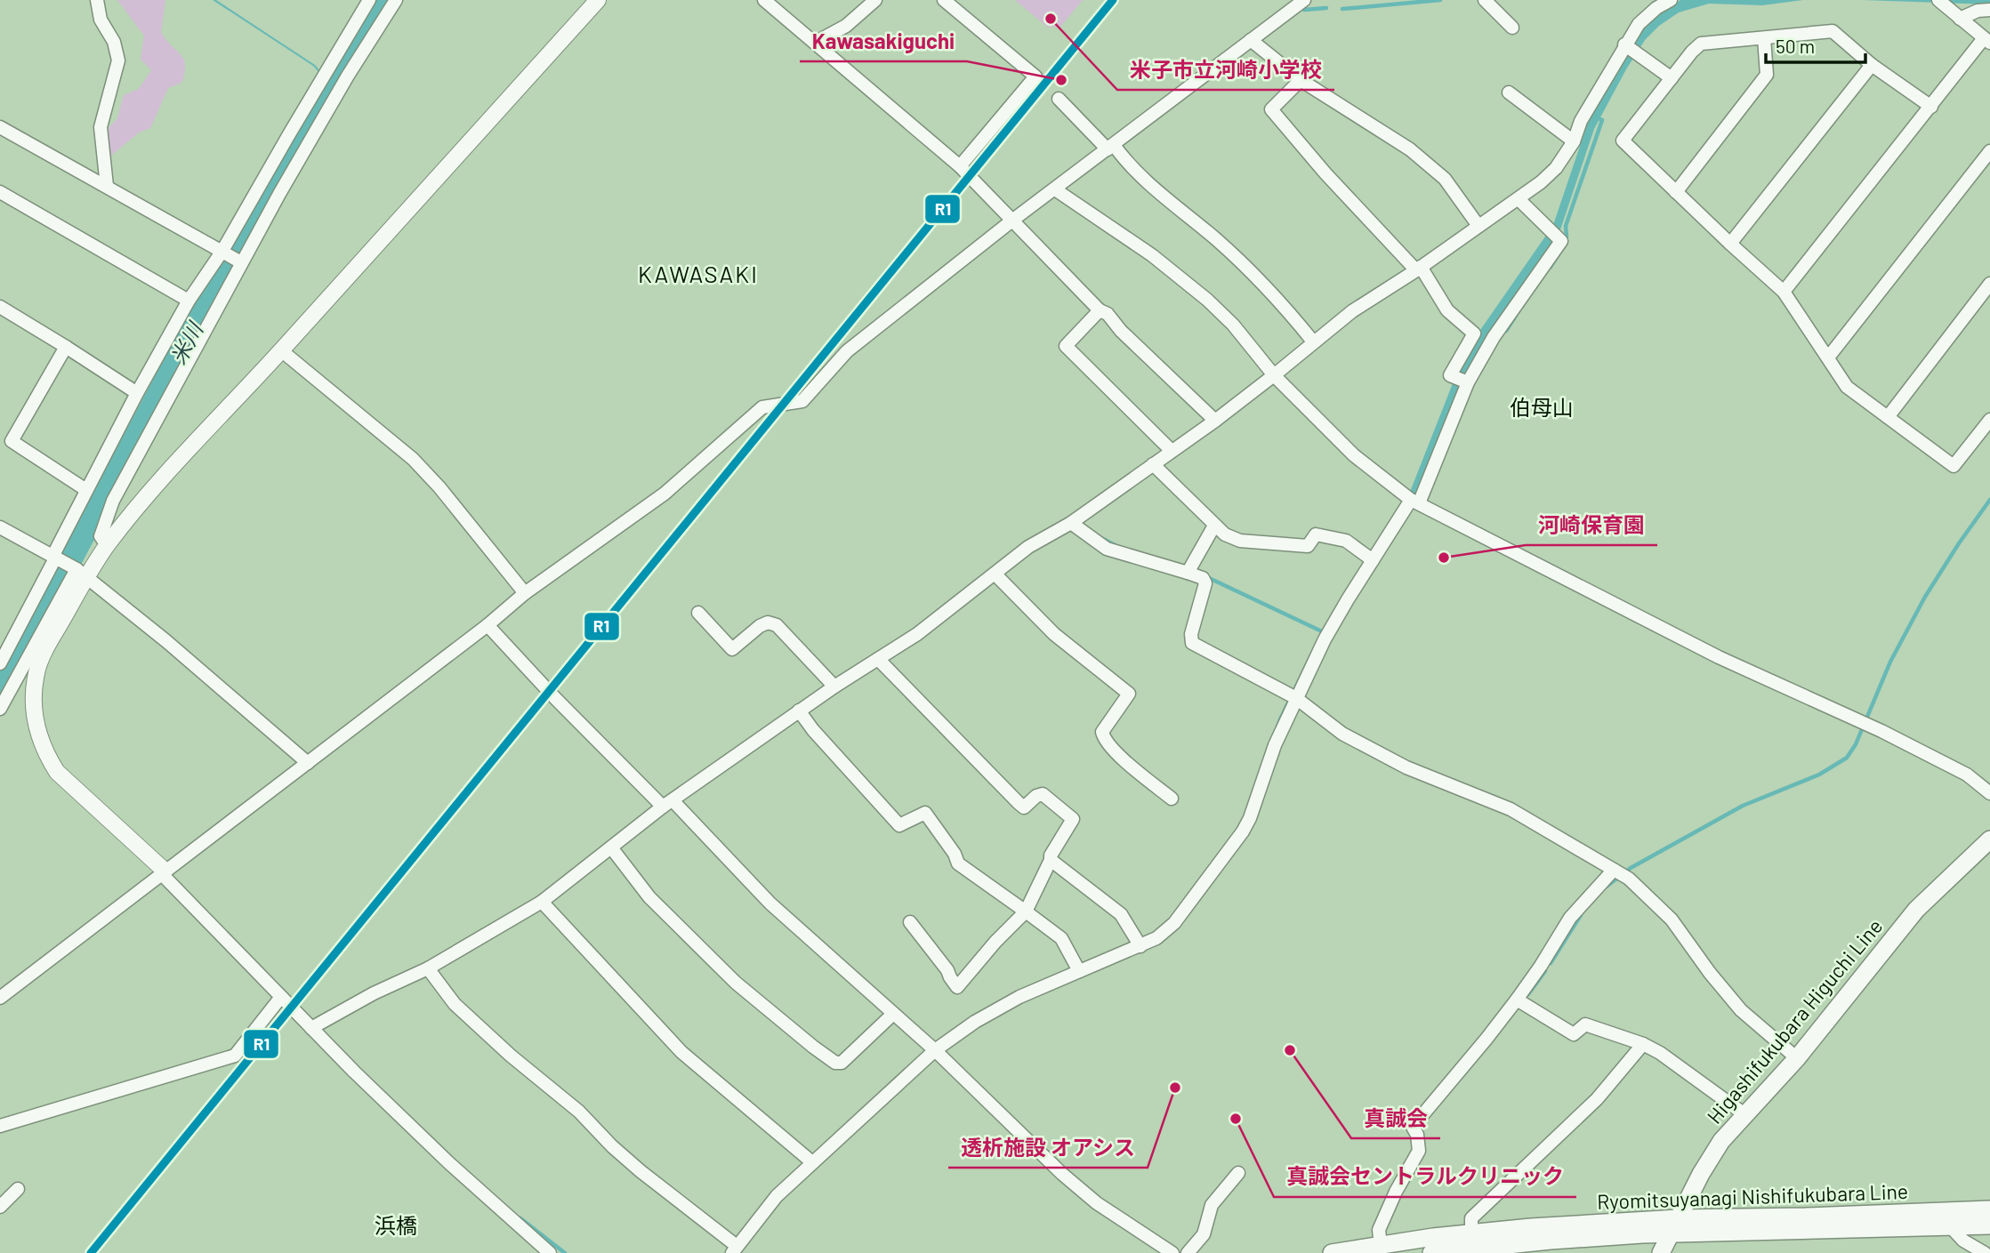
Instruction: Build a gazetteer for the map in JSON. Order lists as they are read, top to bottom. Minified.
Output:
{"streets":{"main road":["Higashifukubara Higuchi Line","Ryomitsuyanagi Nishifukubara Line"]},"crossings":[["Higashifukubara Higuchi Line","Ryomitsuyanagi Nishifukubara Line"]],"districts":["KAWASAKI","伯母山","浜橋"],"water":["米川"],"places":["米子市立河崎小学校","Kawasakiguchi","河崎保育園","真誠会","透析施設 オアシス","真誠会セントラルクリニック"],"lines":["transit line R1"],"scale_bar":"50 m"}
